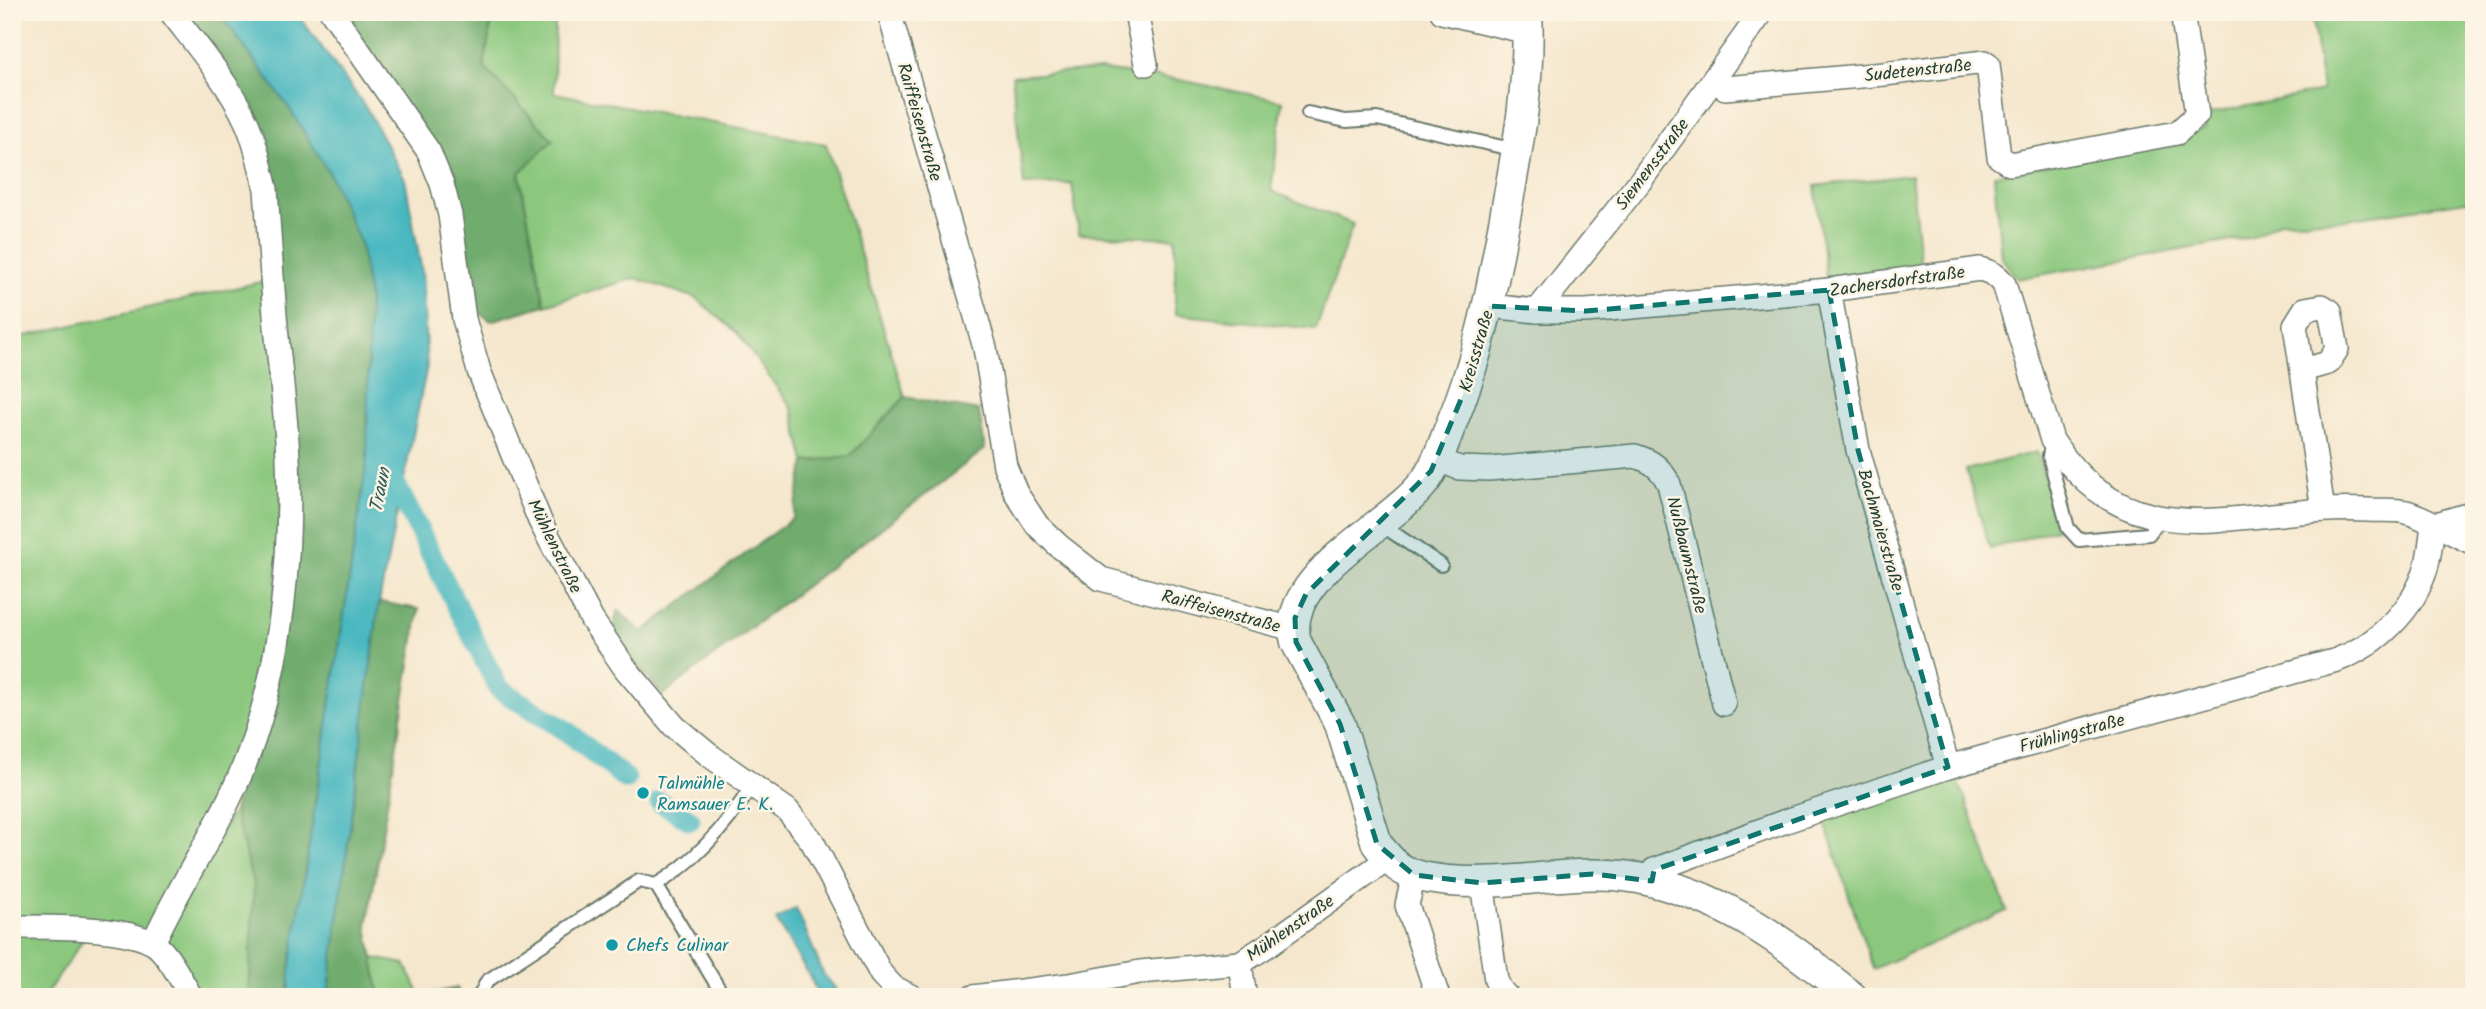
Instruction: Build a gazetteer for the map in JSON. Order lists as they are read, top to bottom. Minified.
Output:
{"streets":{"street":["Sudetenstraße","Raiffeisenstraße","Siemensstraße","Zachersdorfstraße","Kreisstraße","Bachmaierstraße","Mühlenstraße","Nußbaumstraße","Frühlingstraße"]},"crossings":[["Sudetenstraße","Siemensstraße"],["Raiffeisenstraße","Kreisstraße"],["Raiffeisenstraße","Mühlenstraße"],["Siemensstraße","Zachersdorfstraße"],["Zachersdorfstraße","Kreisstraße"],["Zachersdorfstraße","Bachmaierstraße"],["Zachersdorfstraße","Frühlingstraße"],["Kreisstraße","Nußbaumstraße"],["Bachmaierstraße","Frühlingstraße"]],"water":["Traun"],"places":["Talmühle Ramsauer E. K.","Chefs Culinar"]}
